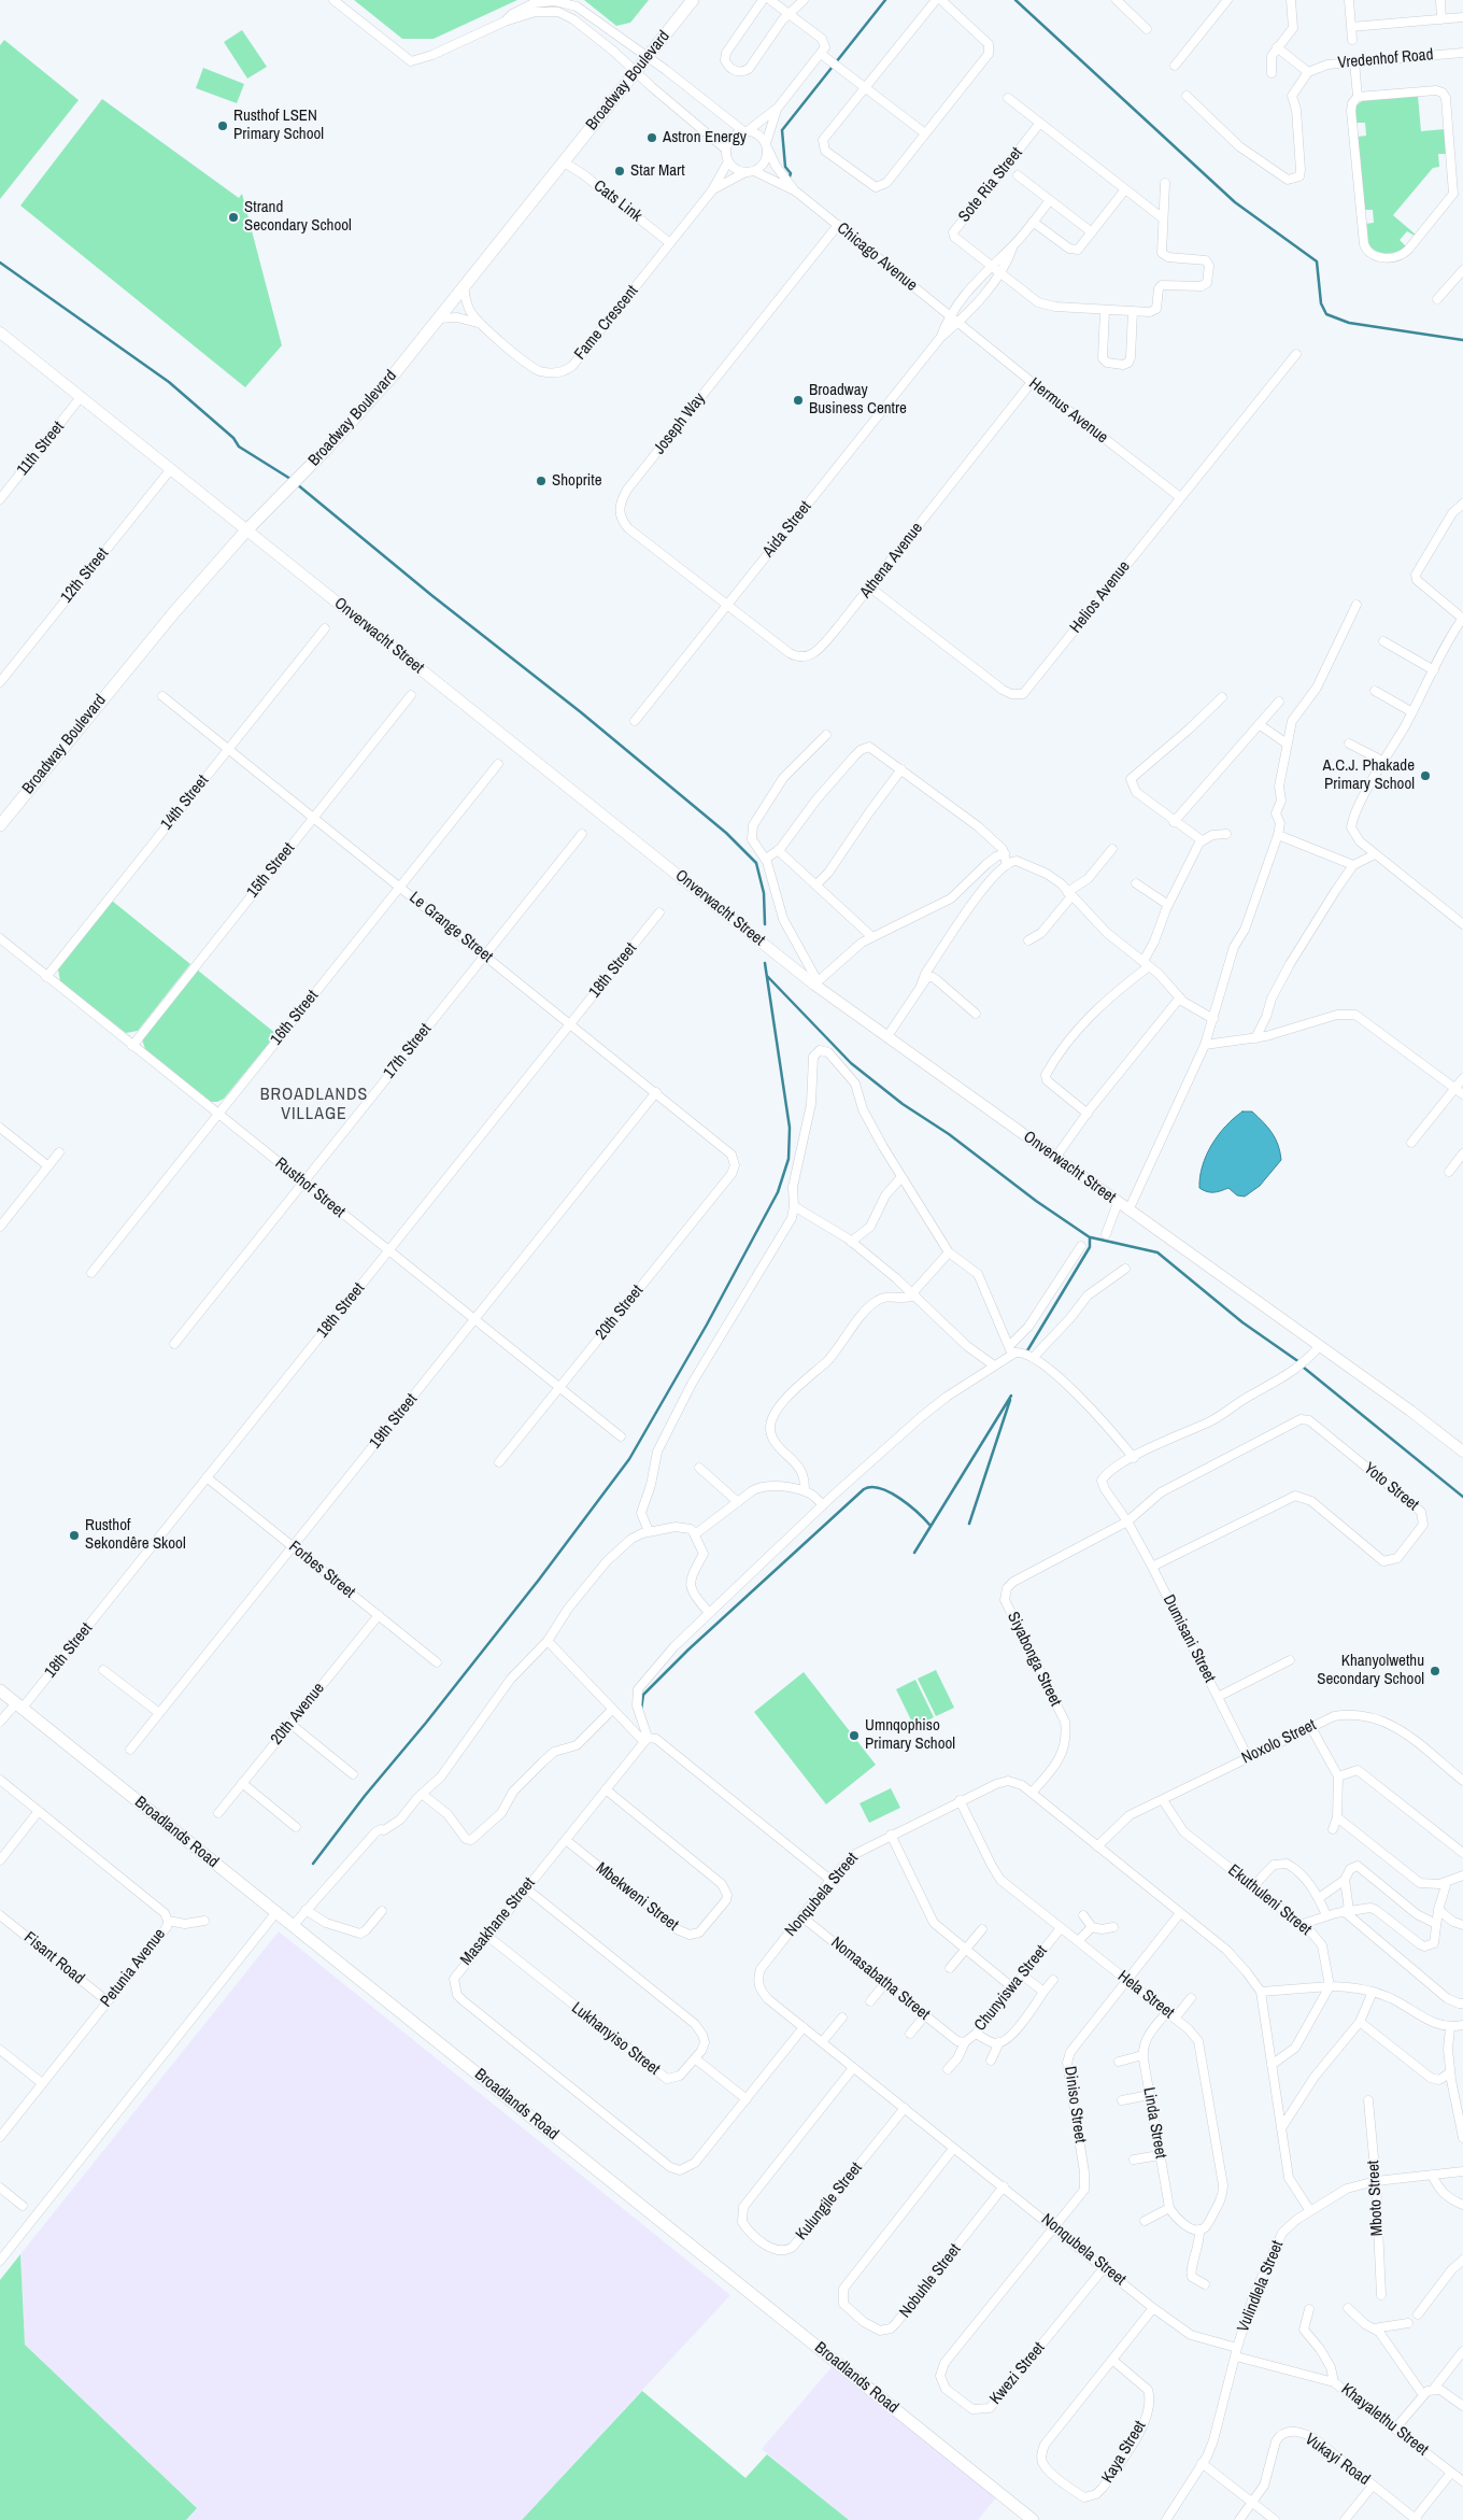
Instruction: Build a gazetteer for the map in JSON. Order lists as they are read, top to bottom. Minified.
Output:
{"streets":{"main road":["Broadway Boulevard","Broadlands Road"],"street":["Vredenhof Road","Sote Ria Street","Cats Link","Chicago Avenue","Fame Crescent","Hermus Avenue","Joseph Way","11th Street","Aida Street","Athena Avenue","12th Street","Helios Avenue","Onverwacht Street","14th Street","15th Street","Le Grange Street","18th Street","16th Street","17th Street","Rusthof Street","20th Street","19th Street","Yoto Street","Forbes Street","Dumisani Street","Siyabonga Street","20th Avenue","Noxolo Street","Nonqubela Street","Mbekweni Street","Ekuthuleni Street","Masakhane Street","Fisant Road","Petunia Avenue","Nomasabatha Street","Chunyiswa Street","Hela Street","Lukhanyiso Street","Diniso Street","Linda Street","Mboto Street","Kulungile Street","Nobuhle Street","Vulindlela Street","Kwezi Street","Khayalethu Street","Kaya Street","Vukayi Road"]},"crossings":[["Broadway Boulevard","Cats Link"],["Broadway Boulevard","Fame Crescent"],["Broadway Boulevard","Onverwacht Street"],["Cats Link","Fame Crescent"],["Chicago Avenue","Fame Crescent"],["Chicago Avenue","Hermus Avenue"],["Chicago Avenue","Joseph Way"],["Chicago Avenue","Aida Street"],["Hermus Avenue","Aida Street"],["Hermus Avenue","Athena Avenue"],["Hermus Avenue","Helios Avenue"],["Joseph Way","Aida Street"],["Joseph Way","Athena Avenue"],["11th Street","Onverwacht Street"],["Aida Street","Athena Avenue"],["Athena Avenue","Helios Avenue"],["12th Street","Onverwacht Street"],["14th Street","Le Grange Street"],["14th Street","Rusthof Street"],["15th Street","Le Grange Street"],["15th Street","Rusthof Street"],["Le Grange Street","18th Street"],["Le Grange Street","16th Street"],["Le Grange Street","17th Street"],["Le Grange Street","20th Street"],["Le Grange Street","19th Street"],["18th Street","Rusthof Street"],["18th Street","Forbes Street"],["18th Street","Broadlands Road"],["16th Street","Rusthof Street"],["17th Street","Rusthof Street"],["Rusthof Street","20th Street"],["Rusthof Street","19th Street"],["19th Street","Forbes Street"],["Yoto Street","Dumisani Street"],["Yoto Street","Siyabonga Street"],["Forbes Street","20th Avenue"],["Dumisani Street","Siyabonga Street"],["Dumisani Street","Noxolo Street"],["Siyabonga Street","Nonqubela Street"],["Noxolo Street","Nonqubela Street"],["Noxolo Street","Ekuthuleni Street"],["Nonqubela Street","Masakhane Street"],["Nonqubela Street","Nomasabatha Street"],["Nonqubela Street","Hela Street"],["Nonqubela Street","Diniso Street"],["Nonqubela Street","Kulungile Street"],["Nonqubela Street","Nobuhle Street"],["Nonqubela Street","Vulindlela Street"],["Nonqubela Street","Kwezi Street"],["Nonqubela Street","Khayalethu Street"],["Nonqubela Street","Kaya Street"],["Mbekweni Street","Masakhane Street"],["Masakhane Street","Lukhanyiso Street"],["Fisant Road","Petunia Avenue"],["Nomasabatha Street","Chunyiswa Street"],["Chunyiswa Street","Hela Street"],["Hela Street","Diniso Street"],["Diniso Street","Kwezi Street"],["Mboto Street","Vulindlela Street"],["Vulindlela Street","Khayalethu Street"]],"districts":["BROADLANDS VILLAGE"],"places":["Rusthof LSEN Primary School","Astron Energy","Star Mart","Strand Secondary School","Broadway Business Centre","Shoprite","A.C.J. Phakade Primary School","Rusthof Sekondêre Skool","Khanyolwethu Secondary School","Umnqophiso Primary School"]}
